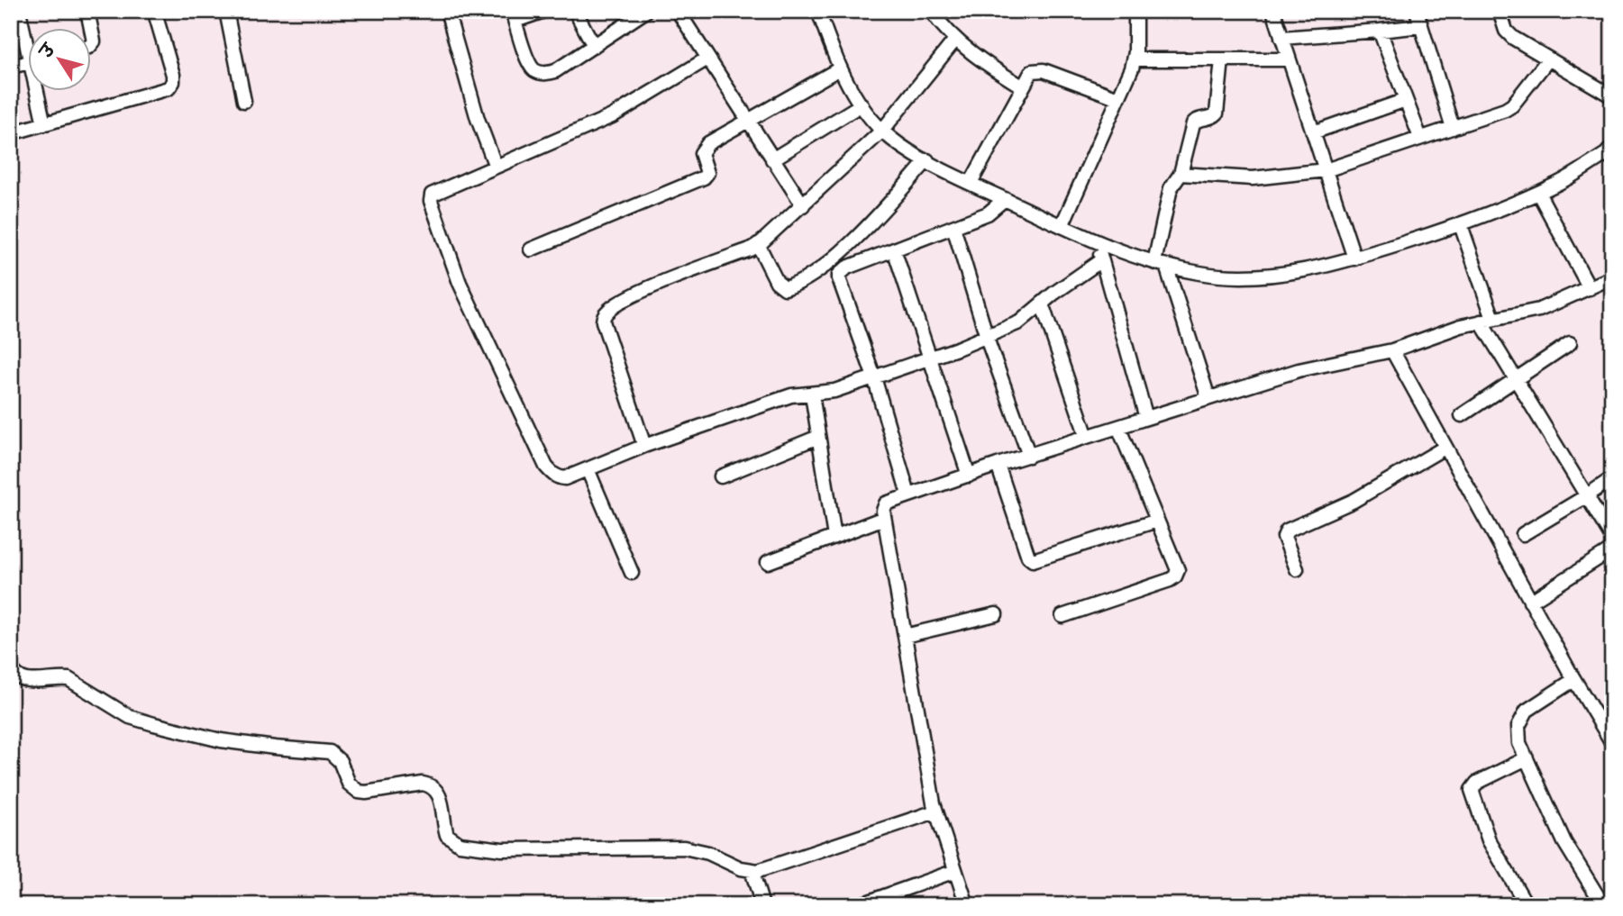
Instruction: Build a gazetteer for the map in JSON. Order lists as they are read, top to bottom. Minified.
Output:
{"north":"top left"}
